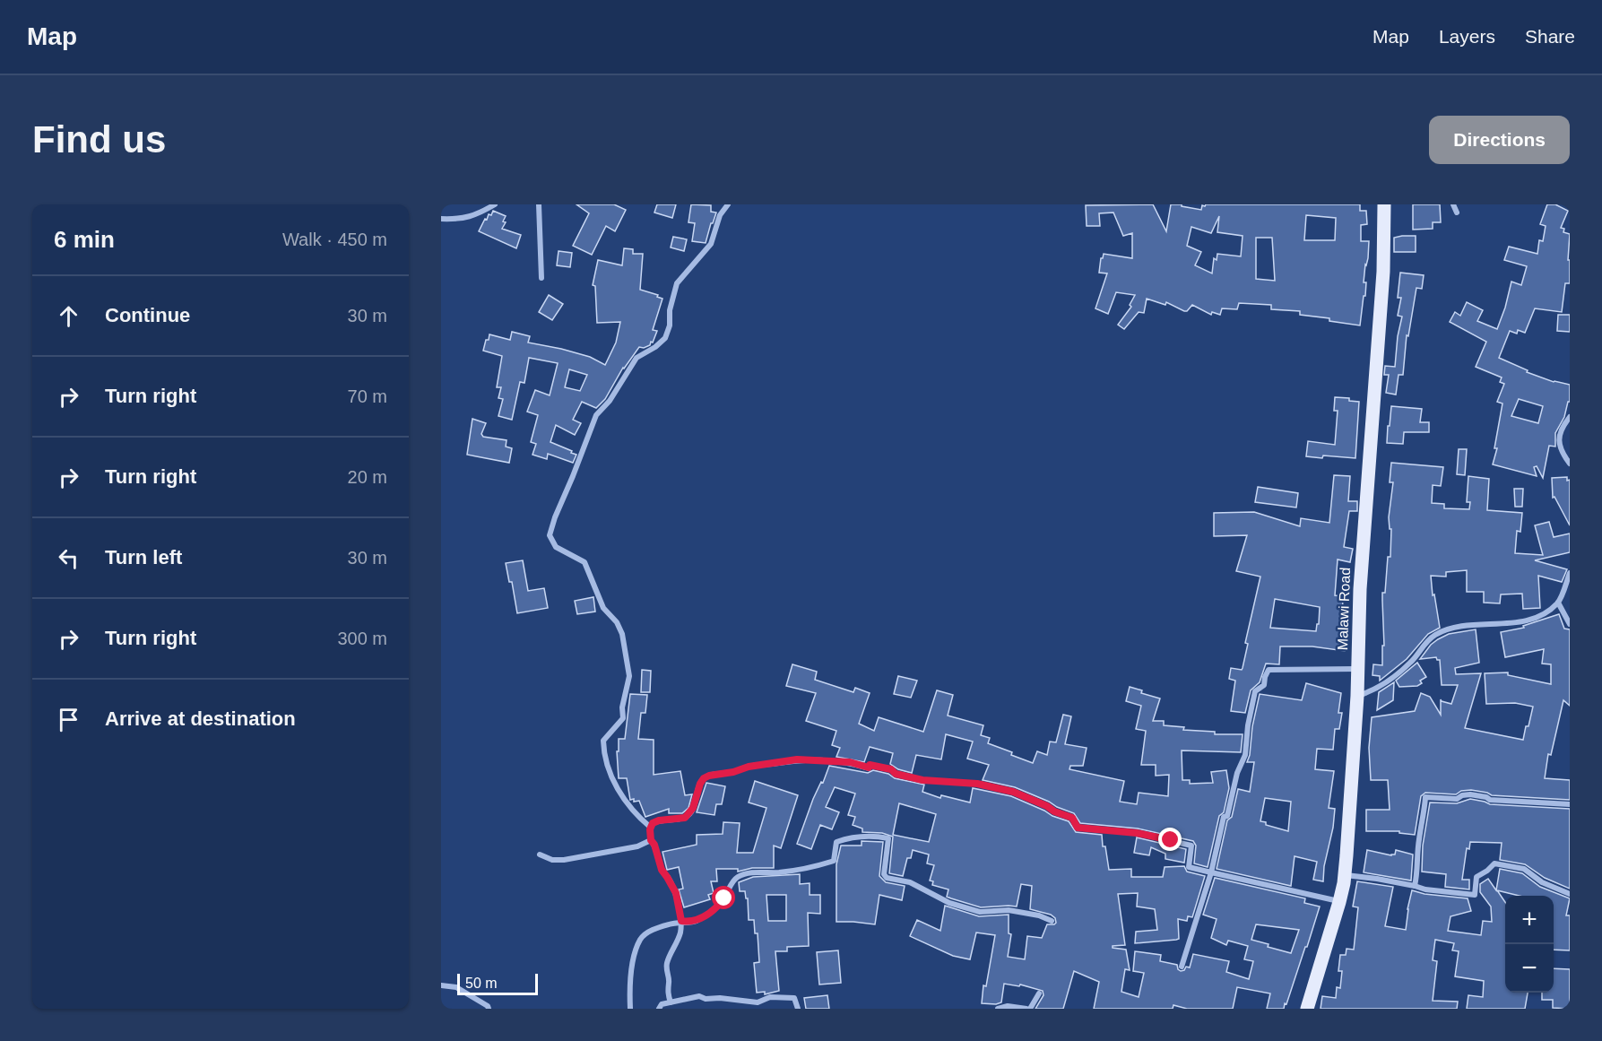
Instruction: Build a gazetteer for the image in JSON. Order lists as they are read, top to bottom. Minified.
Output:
{"streets":{"main road":["Malawi Road"]},"scale_bar":"50 m","page":{"header":"Map","nav":["Map","Layers","Share"],"buttons":"Directions","title":"Find us","heading":["6 min","Walk · 450 m"],"list":[["Continue","30 m"],["Turn right","70 m"],["Turn right","20 m"],["Turn left","30 m"],["Turn right","300 m"],"Arrive at destination"],"map_buttons":["+","−"],"scale":"50 m"}}
